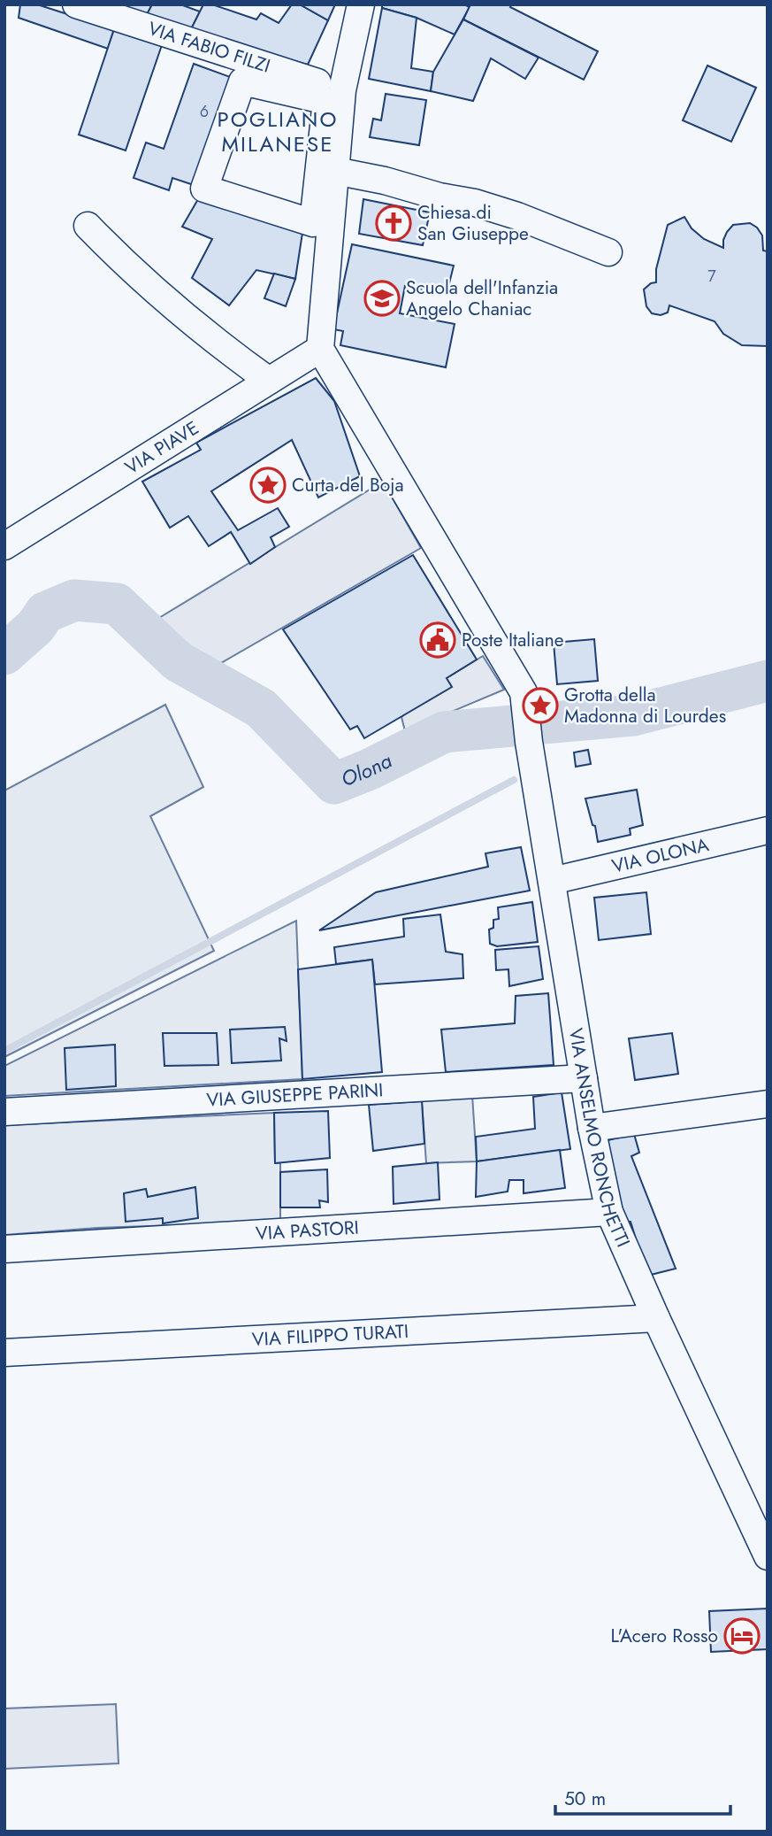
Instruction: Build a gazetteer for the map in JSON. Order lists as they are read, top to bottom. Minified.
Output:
{"streets":{"street":["VIA FABIO FILZI","VIA PIAVE","VIA OLONA","VIA GIUSEPPE PARINI","VIA ANSELMO RONCHETTI","VIA PASTORI","VIA FILIPPO TURATI"]},"crossings":[["VIA PIAVE","VIA ANSELMO RONCHETTI"],["VIA OLONA","VIA ANSELMO RONCHETTI"],["VIA GIUSEPPE PARINI","VIA ANSELMO RONCHETTI"],["VIA ANSELMO RONCHETTI","VIA PASTORI"],["VIA ANSELMO RONCHETTI","VIA FILIPPO TURATI"]],"districts":["POGLIANO MILANESE"],"water":["Olona"],"places":{"church":["Chiesa di San Giuseppe"],"school or university":["Scuola dell'Infanzia Angelo Chaniac"],"place":["Curta del Boja","Grotta della Madonna di Lourdes"],"public building":["Poste Italiane"],"hotel":["L'Acero Rosso"]},"house_numbers":["6","7"],"scale_bar":"50 m"}
